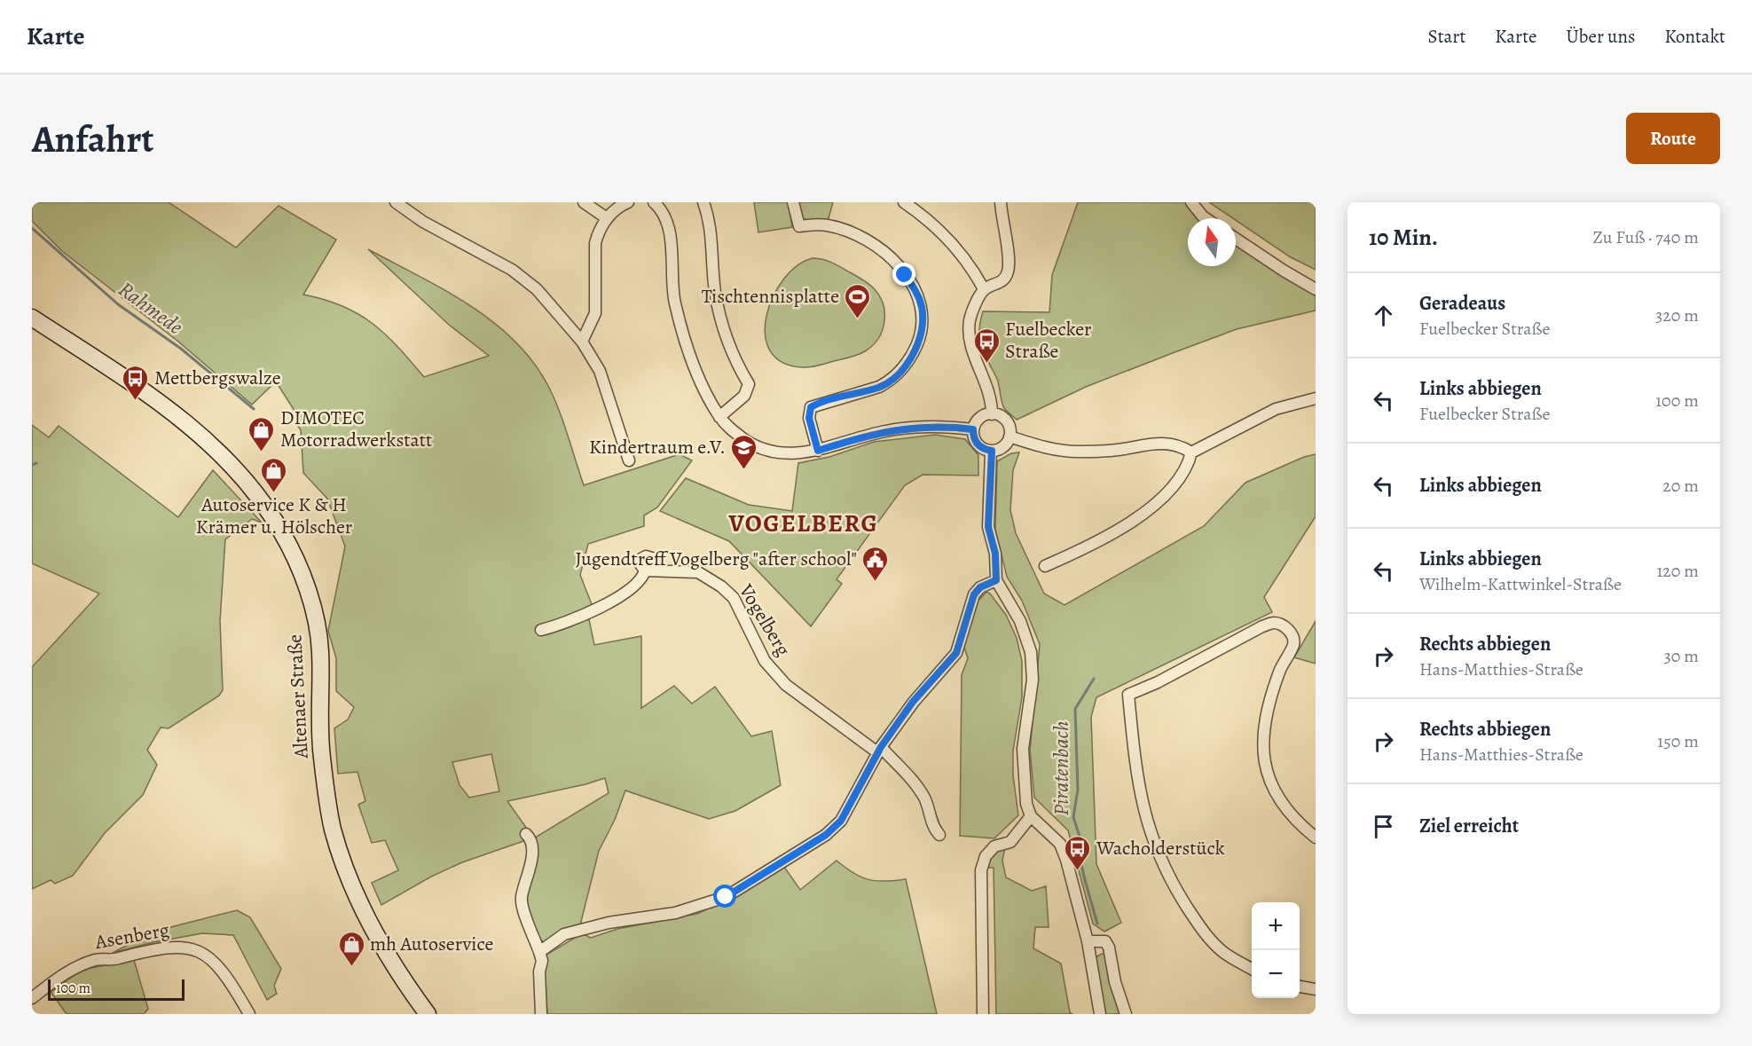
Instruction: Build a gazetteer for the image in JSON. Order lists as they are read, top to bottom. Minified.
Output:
{"streets":{"main road":["Altenaer Straße"],"street":["Vogelberg","Asenberg"]},"districts":["VOGELBERG"],"water":["Rahmede","Piratenbach"],"places":{"sports":["Tischtennisplatte"],"bus stop":["Fuelbecker Straße","Mettbergswalze","Wacholderstück"],"shop":["DIMOTEC Motorradwerkstatt","Autoservice K & H Krämer u. Hölscher","mh Autoservice"],"school or university":["Kindertraum e.V."],"public building":["Jugendtreff Vogelberg \"after school\""]},"scale_bar":"100 m","north":"top","page":{"header":"Karte","nav":["Start","Karte","Über uns","Kontakt"],"buttons":"Route","title":"Anfahrt","heading":["10 Min.","Zu Fuß · 740 m"],"list":[["Geradeaus","Fuelbecker Straße","320 m"],["Links abbiegen","Fuelbecker Straße","100 m"],["Links abbiegen","20 m"],["Links abbiegen","Wilhelm-Kattwinkel-Straße","120 m"],["Rechts abbiegen","Hans-Matthies-Straße","30 m"],["Rechts abbiegen","Hans-Matthies-Straße","150 m"],"Ziel erreicht"],"map_buttons":["+","−"],"scale":"100 m"}}
